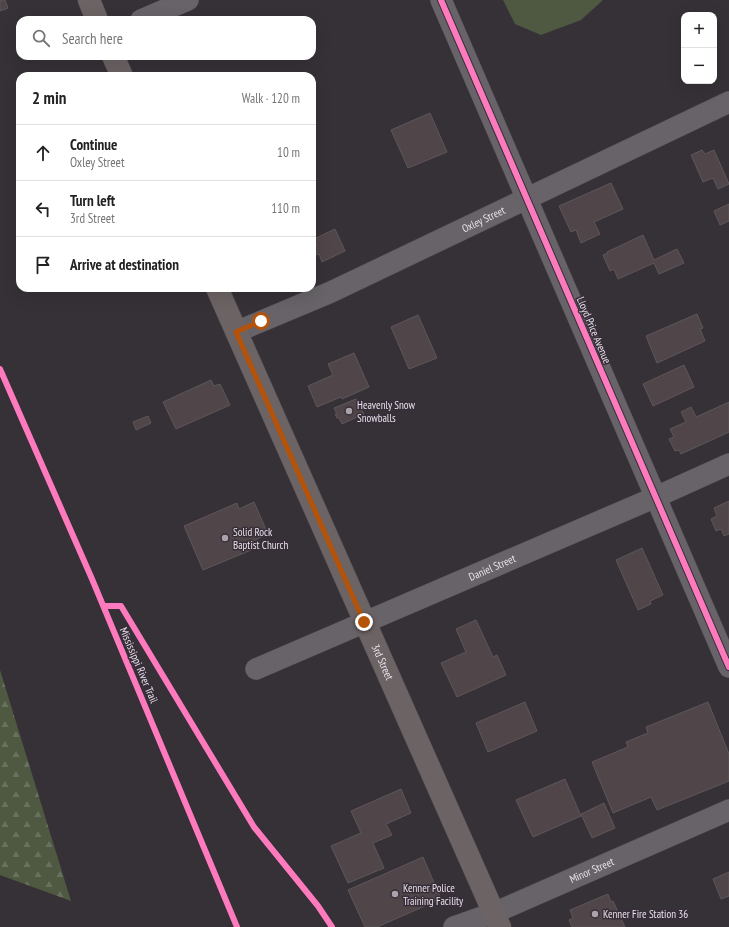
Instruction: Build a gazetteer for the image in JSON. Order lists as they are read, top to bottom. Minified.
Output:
{"streets":{"main road":["3rd Street"],"street":["Oxley Street","Lloyd Price Avenue","Daniel Street","Minor Street"],"cycle path":["Mississippi River Trail"]},"crossings":[["Oxley Street","Lloyd Price Avenue"],["Oxley Street","3rd Street"],["Lloyd Price Avenue","Daniel Street"],["Daniel Street","3rd Street"],["3rd Street","Minor Street"]],"places":["Heavenly Snow Snowballs","Solid Rock Baptist Church","Kenner Police Training Facility","Kenner Fire Station 36"],"page":{"map_buttons":["+","−"],"search":"Search here","heading":["2 min","Walk · 120 m"],"list":[["Continue","Oxley Street","10 m"],["Turn left","3rd Street","110 m"],"Arrive at destination"]}}
